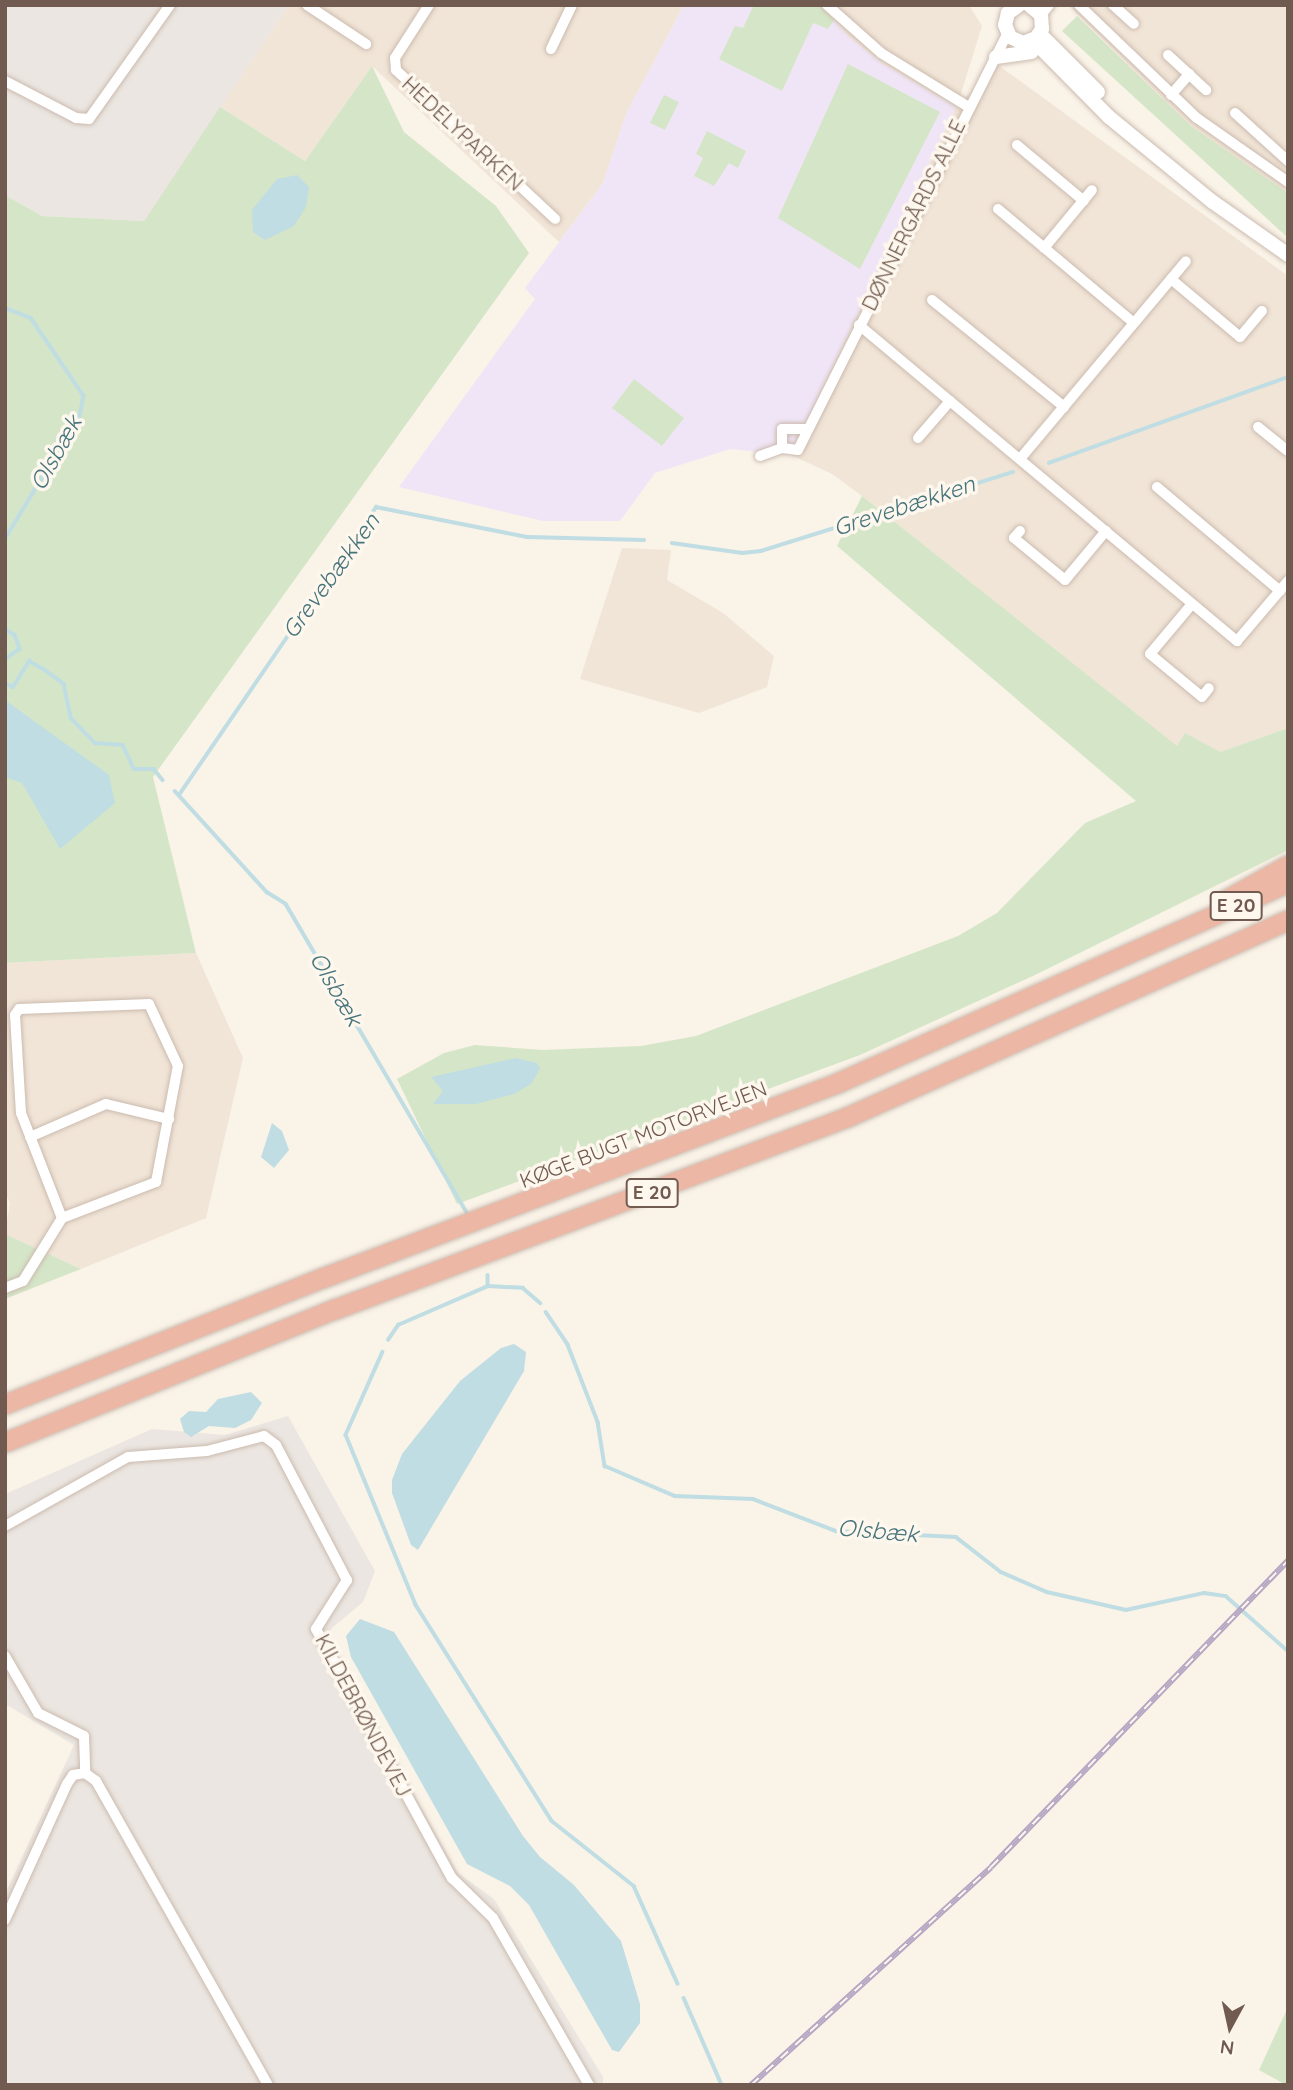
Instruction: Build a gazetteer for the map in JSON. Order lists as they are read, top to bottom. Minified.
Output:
{"streets":{"highway":["E 20","KØGE BUGT MOTORVEJEN"],"street":["HEDELYPARKEN","DØNNERGÅRDS ALLE","KILDEBRØNDEVEJ"]},"water":["Olsbæk","Grevebækken"],"north":"bottom"}
